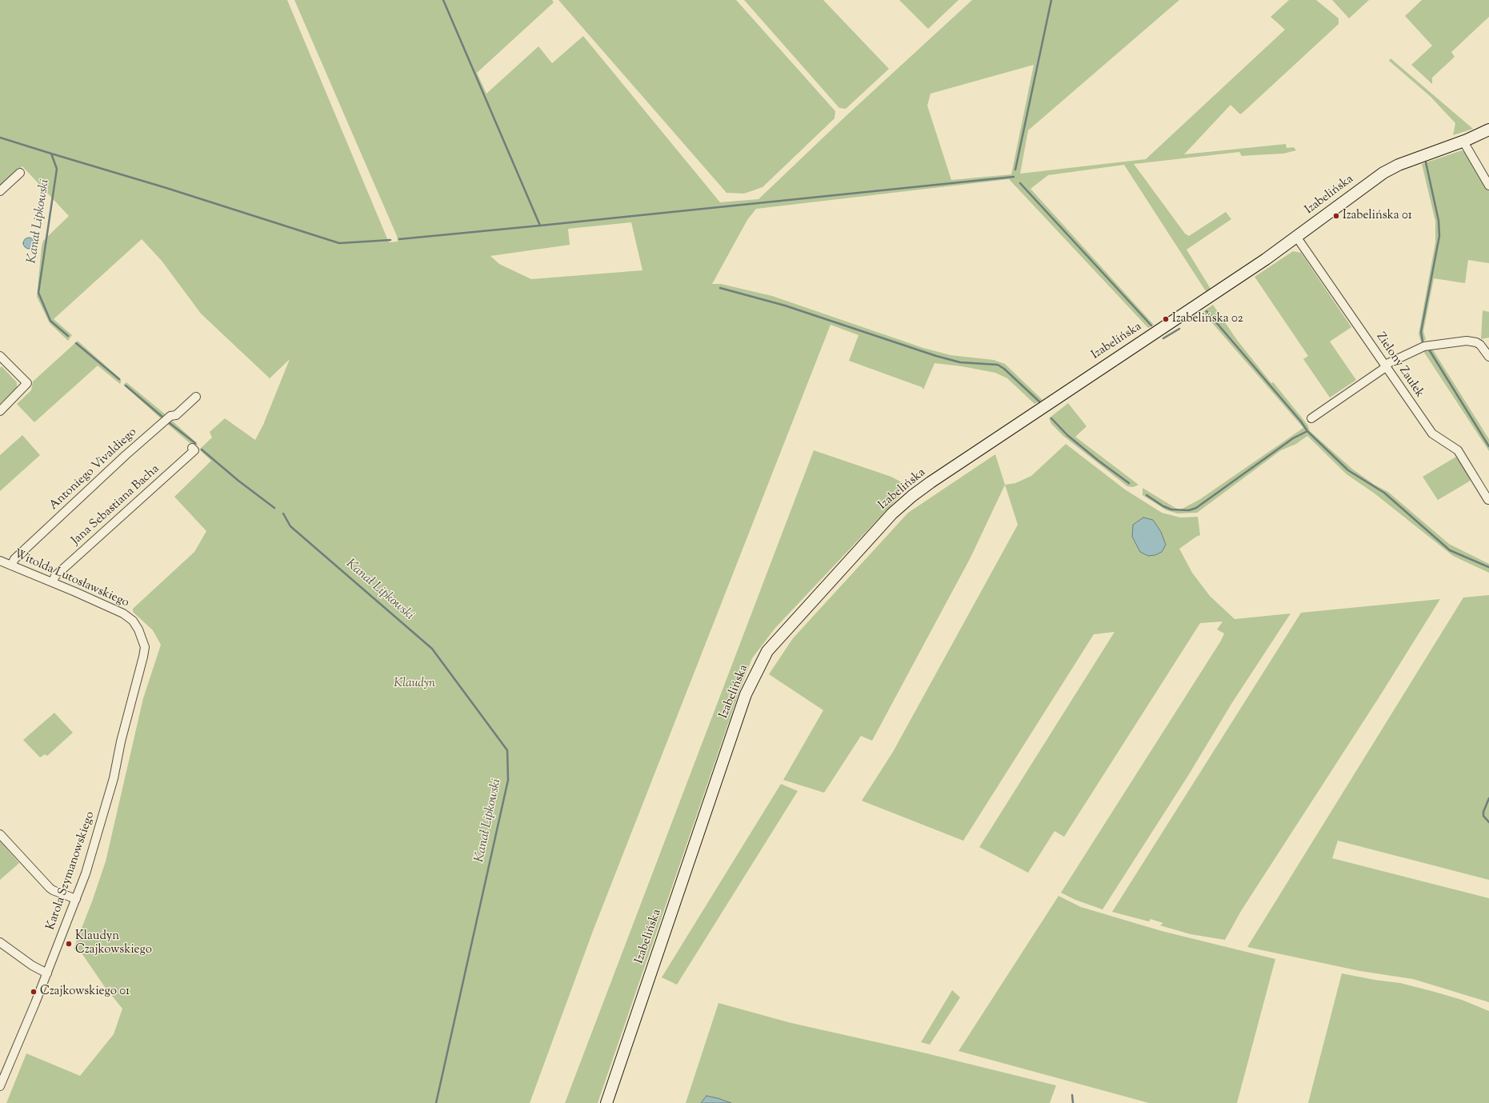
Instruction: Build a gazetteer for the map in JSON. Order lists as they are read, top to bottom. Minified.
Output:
{"streets":{"street":["Izabelińska","Zielony Zaułek","Antoniego Vivaldiego","Jana Sebastiana Bacha","Witolda Lutosławskiego","Karola Szymanowskiego"]},"crossings":[["Izabelińska","Zielony Zaułek"],["Antoniego Vivaldiego","Witolda Lutosławskiego"],["Jana Sebastiana Bacha","Witolda Lutosławskiego"],["Witolda Lutosławskiego","Karola Szymanowskiego"]],"water":["Kanał Lipkowski"],"parks":["Klaudyn"],"places":["Izabelińska 01","Izabelińska 02","Klaudyn Czajkowskiego","Czajkowskiego 01"]}
